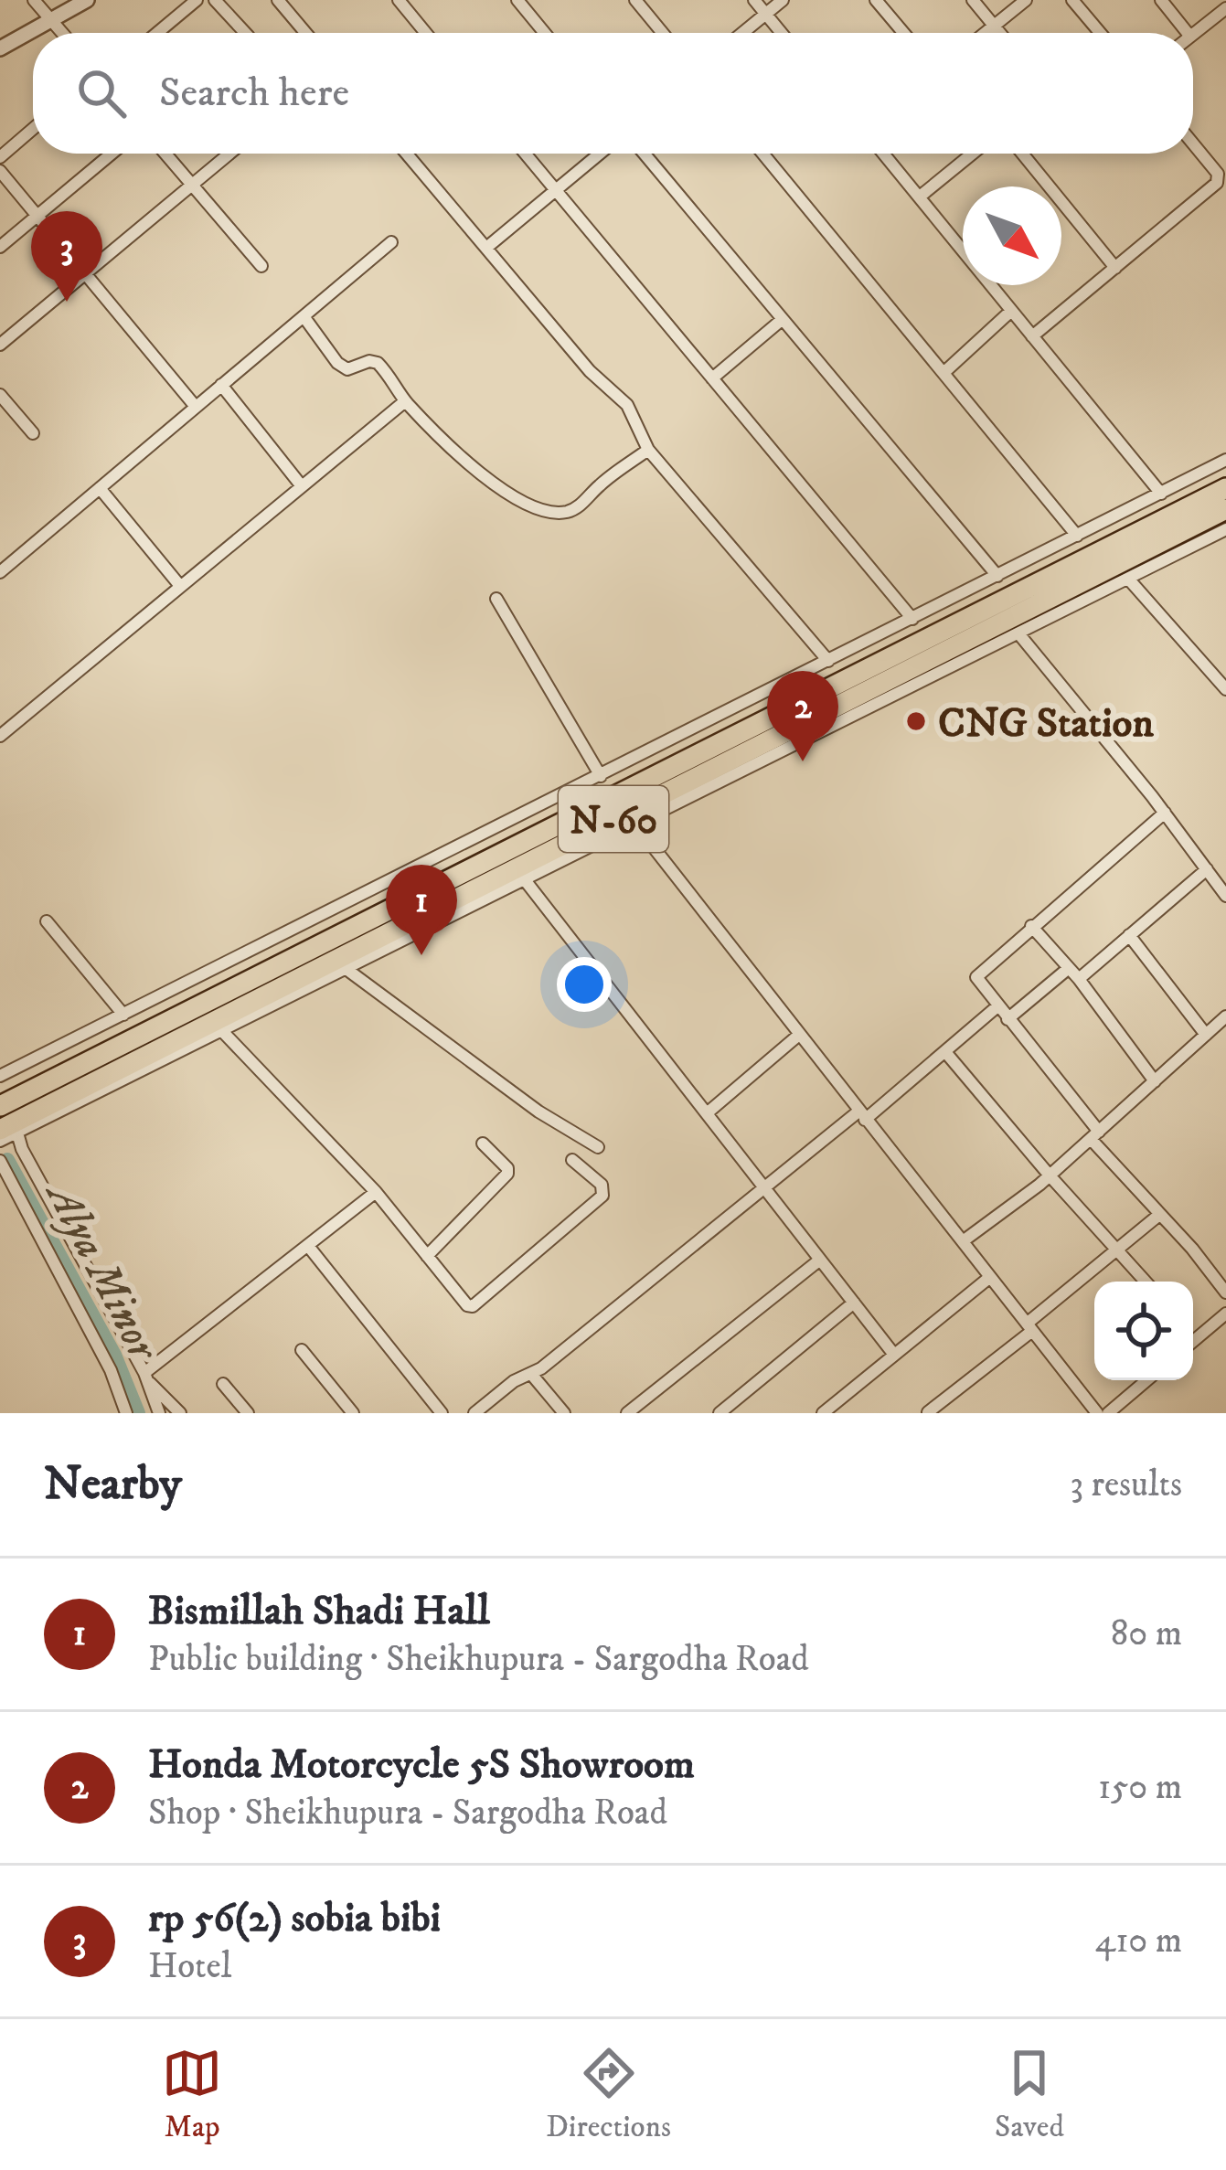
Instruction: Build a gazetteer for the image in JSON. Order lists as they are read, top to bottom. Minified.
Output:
{"streets":{"highway":["N-60"]},"water":["Alya Minor"],"places":["CNG Station"],"north":"bottom right","page":{"search":"Search here","pins":["3","2","1"],"heading":["Nearby","3 results"],"list":[{"mark":"1","name":"Bismillah Shadi Hall","note":"Public building · Sheikhupura - Sargodha Road","value":"80 m"},{"mark":"2","name":"Honda Motorcycle 5S Showroom","note":"Shop · Sheikhupura - Sargodha Road","value":"150 m"},{"mark":"3","name":"rp 56(2) sobia bibi","note":"Hotel","value":"410 m"}],"nav":["Map","Directions","Saved"]}}
